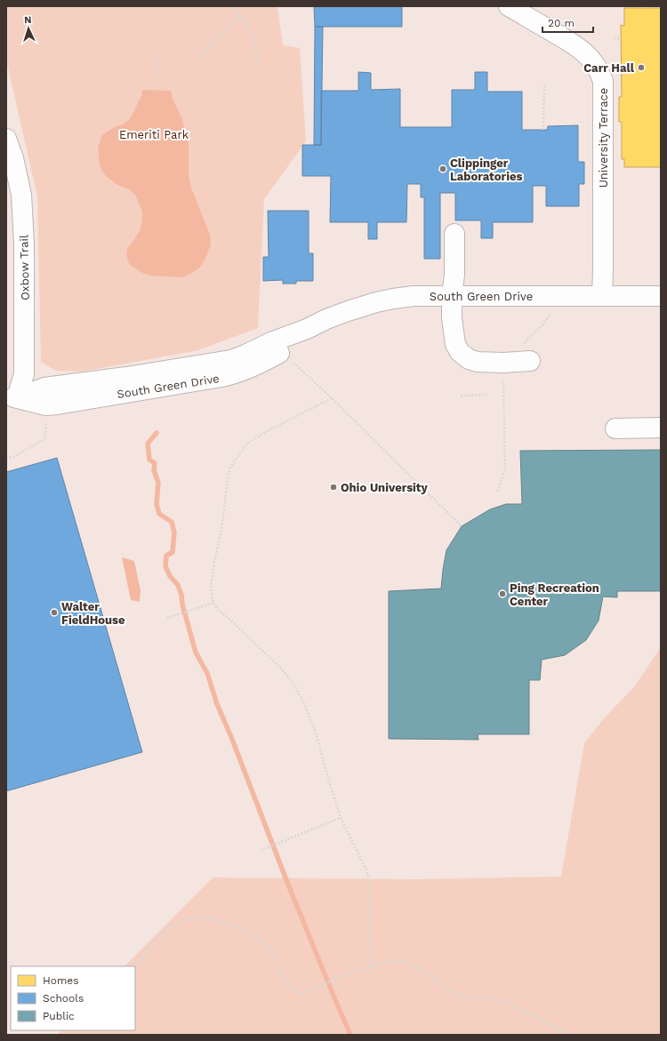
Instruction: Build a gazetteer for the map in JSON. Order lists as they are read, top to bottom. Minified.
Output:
{"streets":{"street":["University Terrace","Oxbow Trail","South Green Drive"]},"crossings":[["University Terrace","South Green Drive"],["Oxbow Trail","South Green Drive"]],"parks":["Emeriti Park"],"places":["Carr Hall","Clippinger Laboratories","Ohio University","Ping Recreation Center","Walter FieldHouse"],"legend":["Homes","Schools","Public"],"scale_bar":"20 m","north":"top"}
